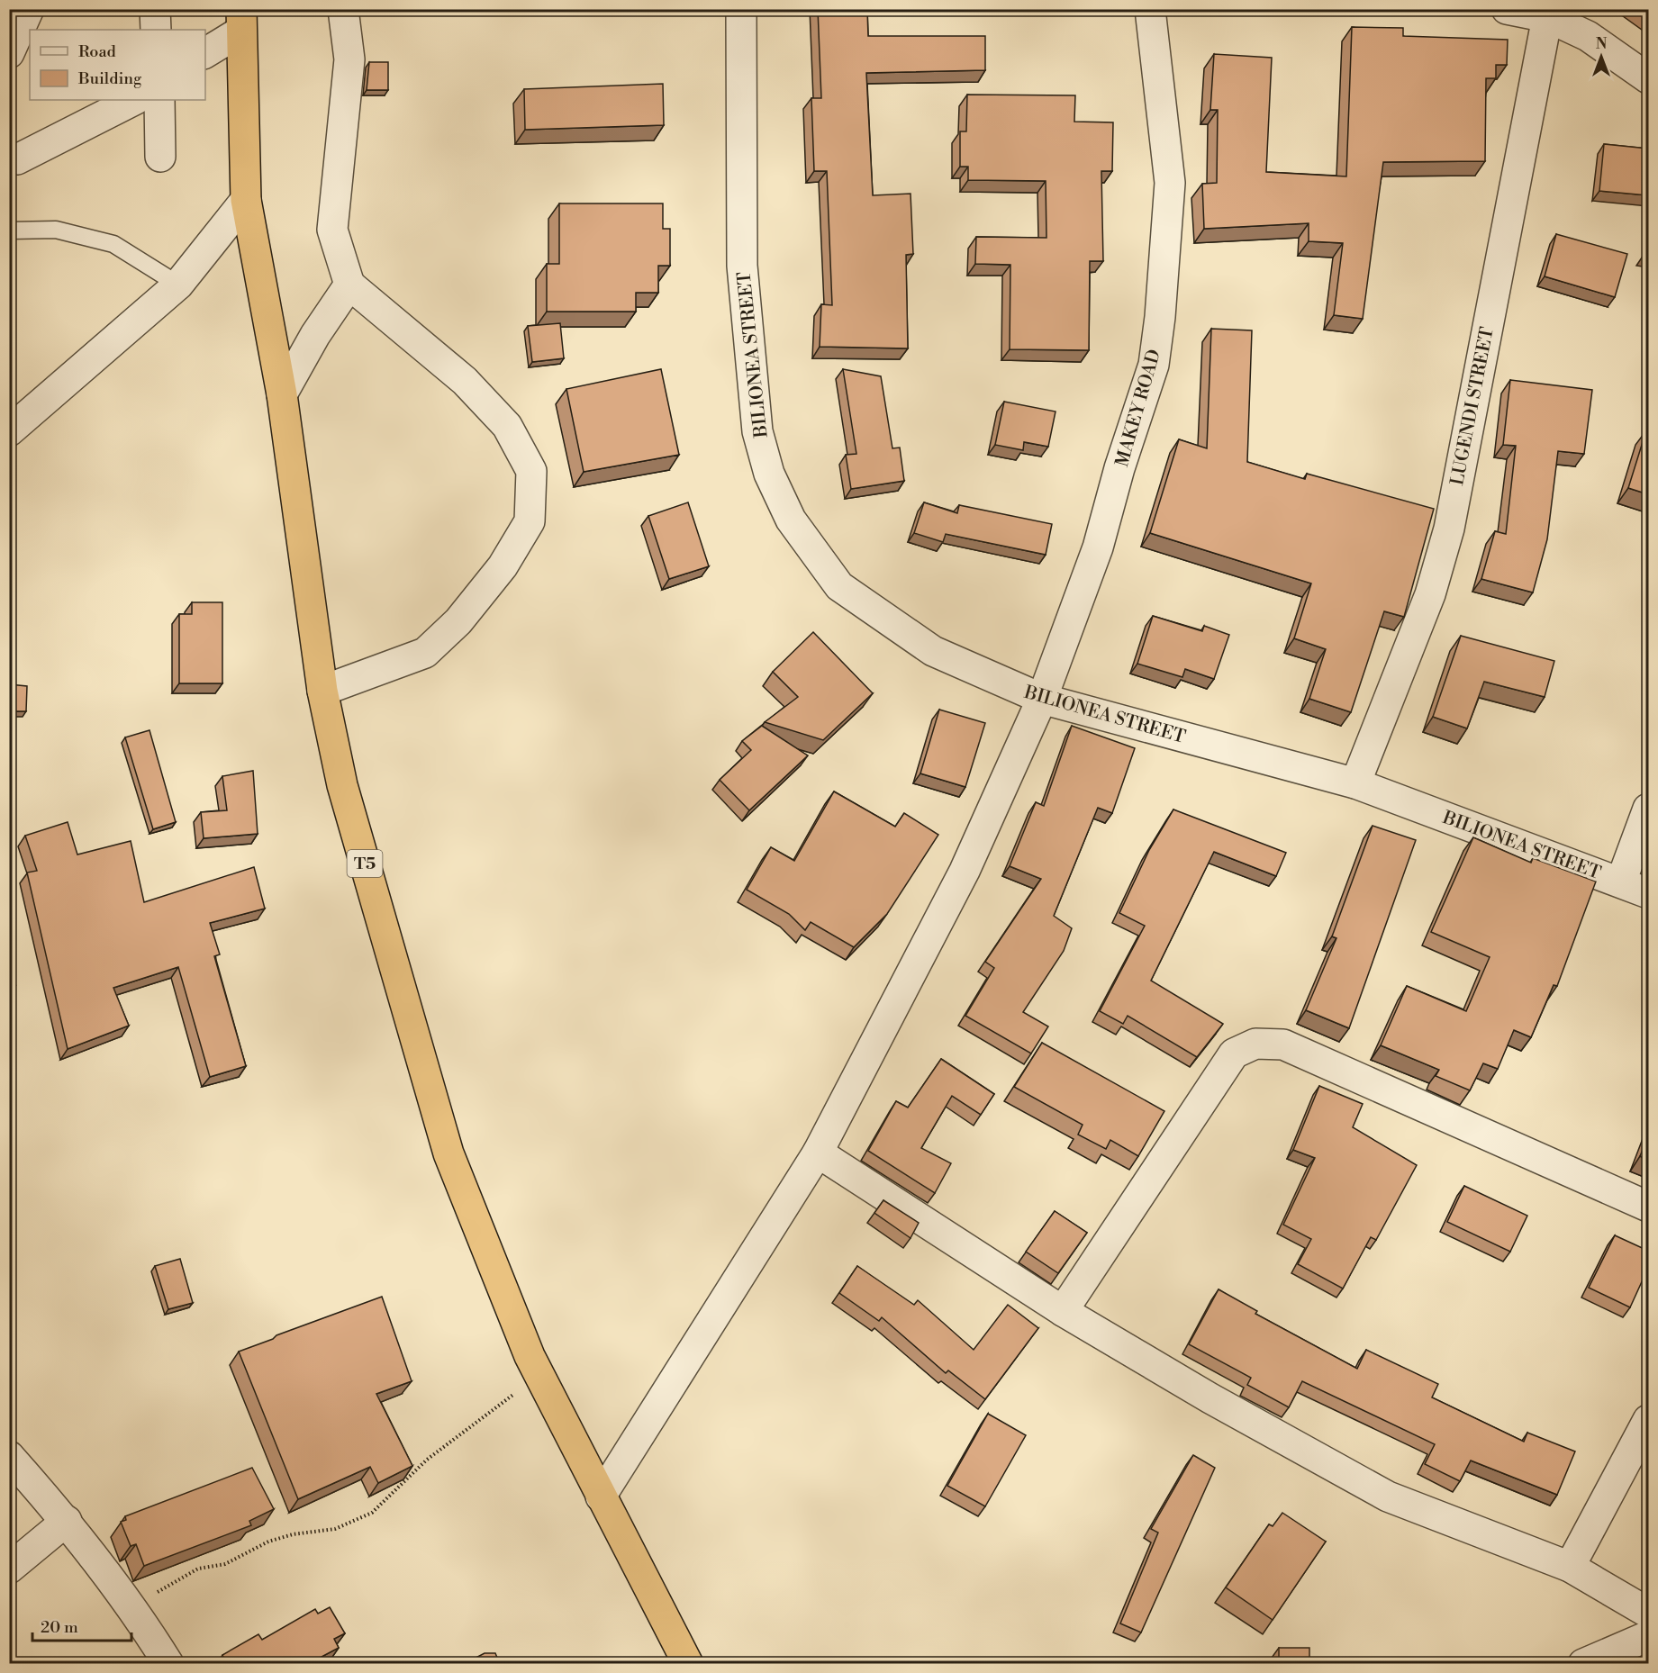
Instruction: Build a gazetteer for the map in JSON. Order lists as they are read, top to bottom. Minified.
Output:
{"streets":{"highway":["T5"],"street":["BILIONEA STREET","LUGENDI STREET","MAKEY ROAD"]},"crossings":[["BILIONEA STREET","LUGENDI STREET"],["BILIONEA STREET","MAKEY ROAD"],["MAKEY ROAD","T5"]],"legend":["Road","Building"],"scale_bar":"20 m","north":"top"}
